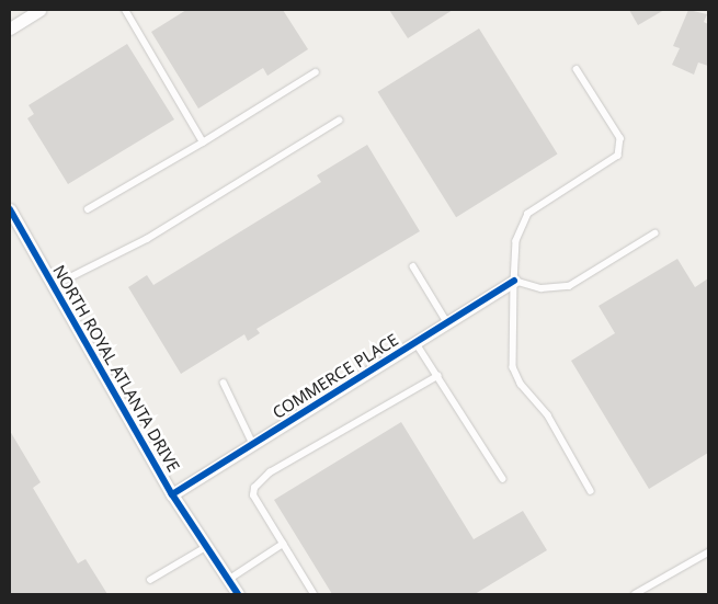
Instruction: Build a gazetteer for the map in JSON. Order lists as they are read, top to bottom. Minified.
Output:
{"streets":{"street":["NORTH ROYAL ATLANTA DRIVE","COMMERCE PLACE"]},"crossings":[["NORTH ROYAL ATLANTA DRIVE","COMMERCE PLACE"]]}
